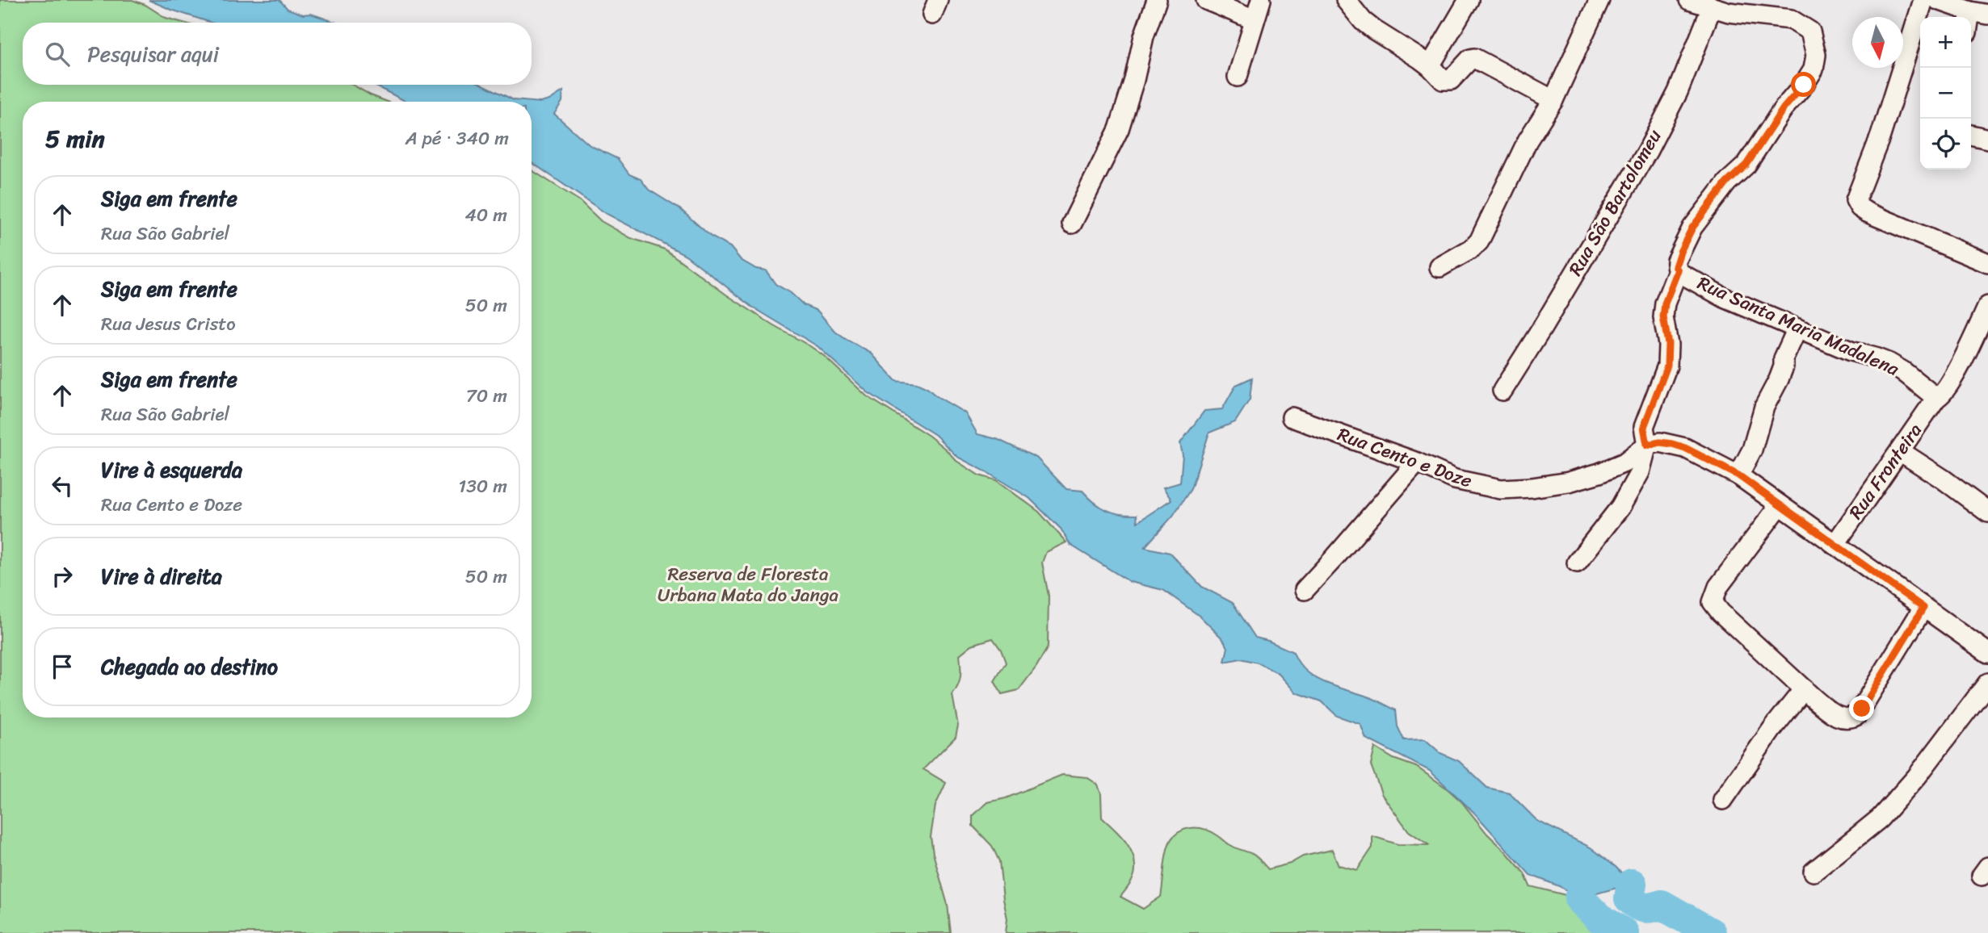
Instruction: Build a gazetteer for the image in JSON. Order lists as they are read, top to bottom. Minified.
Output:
{"streets":{"street":["Rua São Bartolomeu","Rua Santa Maria Madalena","Rua Cento e Doze","Rua Fronteira"]},"crossings":[["Rua Santa Maria Madalena","Rua Fronteira"]],"parks":["Reserva de Floresta Urbana Mata do Janga"],"north":"bottom","page":{"map_buttons":["+","−"],"search":"Pesquisar aqui","heading":["5 min","A pé · 340 m"],"list":[["Siga em frente","Rua São Gabriel","40 m"],["Siga em frente","Rua Jesus Cristo","50 m"],["Siga em frente","Rua São Gabriel","70 m"],["Vire à esquerda","Rua Cento e Doze","130 m"],["Vire à direita","50 m"],"Chegada ao destino"]}}
